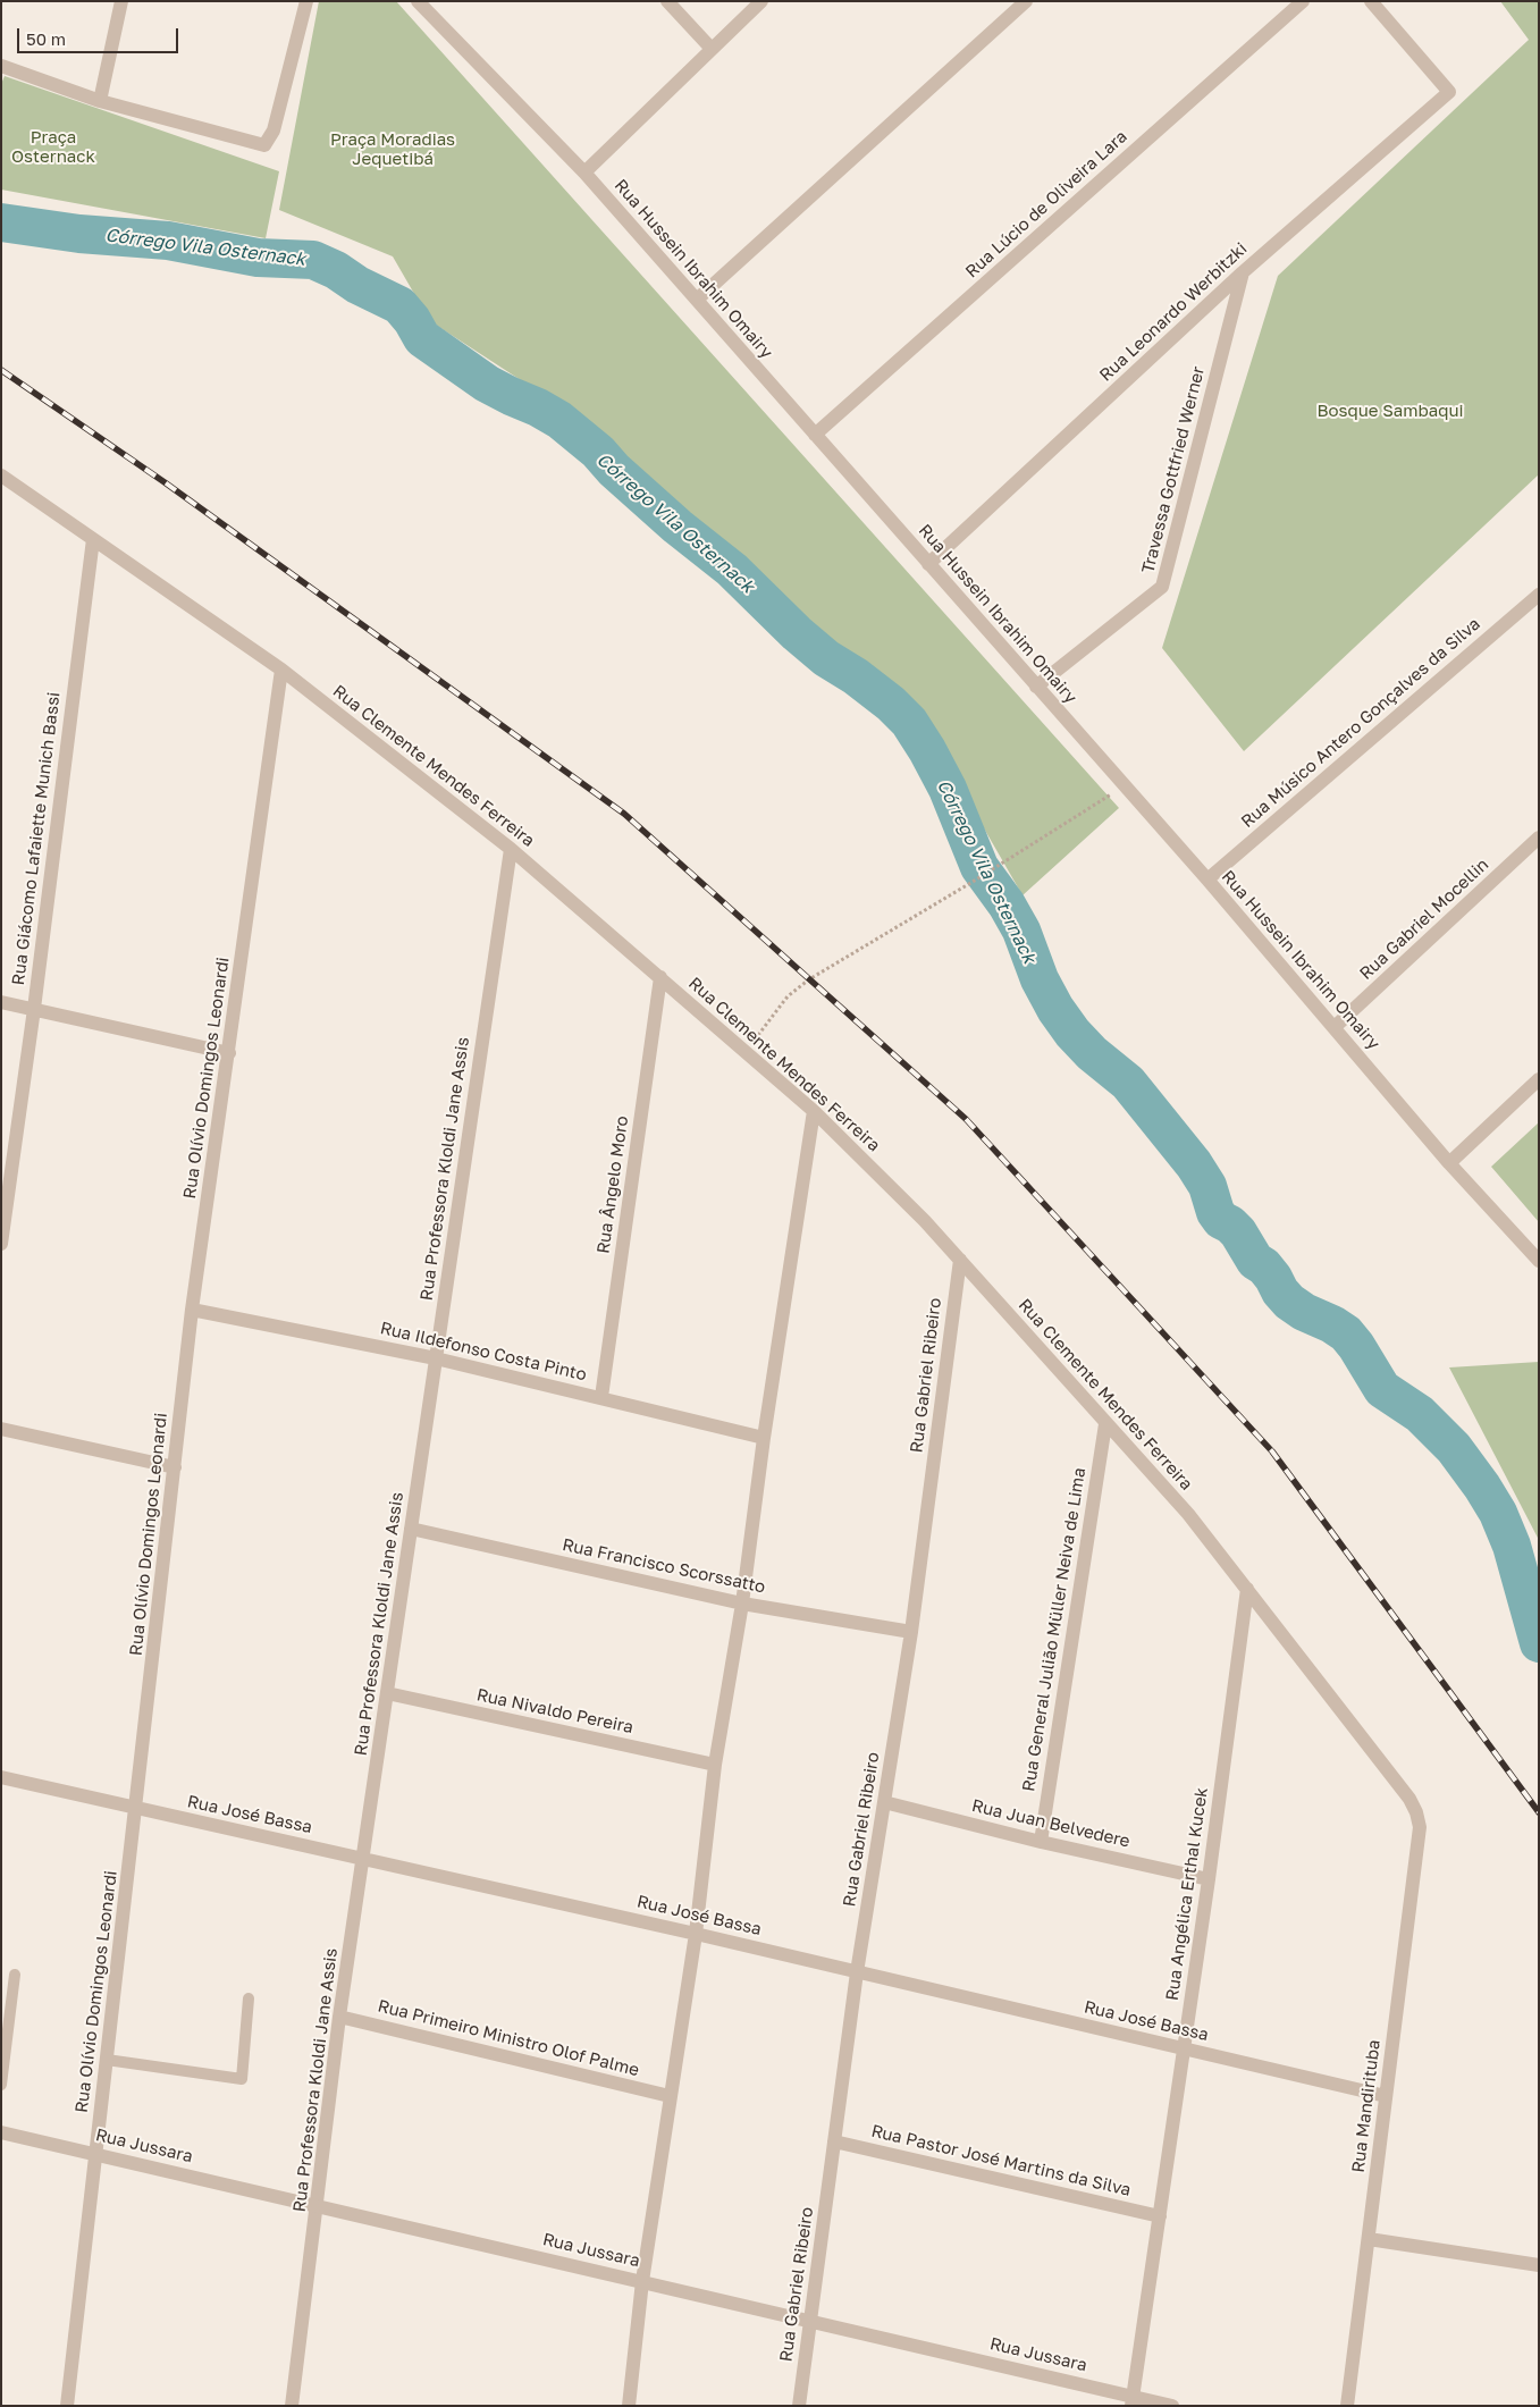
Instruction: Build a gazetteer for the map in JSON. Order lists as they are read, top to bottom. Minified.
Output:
{"streets":{"street":["Rua Lúcio de Oliveira Lara","Rua Hussein Ibrahim Omairy","Rua Leonardo Werbitzki","Travessa Gottfried Werner","Rua Músico Antero Gonçalves da Silva","Rua Clemente Mendes Ferreira","Rua Giácomo Lafaiette Munich Bassi","Rua Gabriel Mocellin","Rua Olívio Domingos Leonardi","Rua Professora Kloldi Jane Assis","Rua Ângelo Moro","Rua Ildefonso Costa Pinto","Rua Gabriel Ribeiro","Rua Francisco Scorssatto","Rua General Julião Müller Neiva de Lima","Rua Nivaldo Pereira","Rua José Bassa","Rua Juan Belvedere","Rua Angélica Erthal Kucek","Rua Primeiro Ministro Olof Palme","Rua Mandirituba","Rua Jussara","Rua Pastor José Martins da Silva"]},"crossings":[["Rua Lúcio de Oliveira Lara","Rua Hussein Ibrahim Omairy"],["Rua Hussein Ibrahim Omairy","Rua Leonardo Werbitzki"],["Rua Hussein Ibrahim Omairy","Travessa Gottfried Werner"],["Rua Hussein Ibrahim Omairy","Rua Músico Antero Gonçalves da Silva"],["Rua Hussein Ibrahim Omairy","Rua Gabriel Mocellin"],["Rua Leonardo Werbitzki","Travessa Gottfried Werner"],["Rua Clemente Mendes Ferreira","Rua Giácomo Lafaiette Munich Bassi"],["Rua Clemente Mendes Ferreira","Rua Olívio Domingos Leonardi"],["Rua Clemente Mendes Ferreira","Rua Professora Kloldi Jane Assis"],["Rua Clemente Mendes Ferreira","Rua Ângelo Moro"],["Rua Clemente Mendes Ferreira","Rua Gabriel Ribeiro"],["Rua Clemente Mendes Ferreira","Rua General Julião Müller Neiva de Lima"],["Rua Clemente Mendes Ferreira","Rua Angélica Erthal Kucek"],["Rua Clemente Mendes Ferreira","Rua Mandirituba"],["Rua Olívio Domingos Leonardi","Rua Ildefonso Costa Pinto"],["Rua Olívio Domingos Leonardi","Rua José Bassa"],["Rua Olívio Domingos Leonardi","Rua Jussara"],["Rua Professora Kloldi Jane Assis","Rua Ildefonso Costa Pinto"],["Rua Professora Kloldi Jane Assis","Rua Francisco Scorssatto"],["Rua Professora Kloldi Jane Assis","Rua Nivaldo Pereira"],["Rua Professora Kloldi Jane Assis","Rua José Bassa"],["Rua Professora Kloldi Jane Assis","Rua Primeiro Ministro Olof Palme"],["Rua Professora Kloldi Jane Assis","Rua Jussara"],["Rua Ângelo Moro","Rua Ildefonso Costa Pinto"],["Rua Gabriel Ribeiro","Rua Francisco Scorssatto"],["Rua Gabriel Ribeiro","Rua José Bassa"],["Rua Gabriel Ribeiro","Rua Juan Belvedere"],["Rua Gabriel Ribeiro","Rua Jussara"],["Rua Gabriel Ribeiro","Rua Pastor José Martins da Silva"],["Rua General Julião Müller Neiva de Lima","Rua Juan Belvedere"],["Rua José Bassa","Rua Angélica Erthal Kucek"],["Rua José Bassa","Rua Mandirituba"],["Rua Juan Belvedere","Rua Angélica Erthal Kucek"],["Rua Angélica Erthal Kucek","Rua Jussara"],["Rua Angélica Erthal Kucek","Rua Pastor José Martins da Silva"]],"water":["Córrego Vila Osternack"],"parks":["Praça Osternack","Praça Moradias Jequetibá","Bosque Sambaqui"],"scale_bar":"50 m"}
